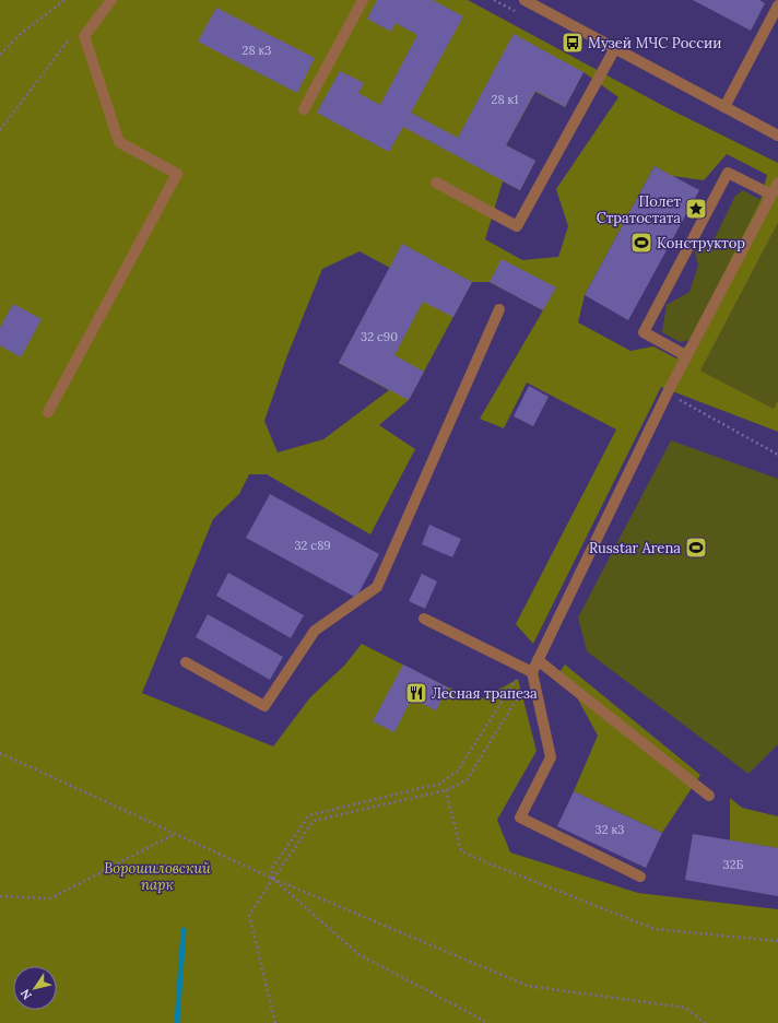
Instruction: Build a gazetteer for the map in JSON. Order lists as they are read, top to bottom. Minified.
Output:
{"parks":["Ворошиловский парк"],"places":{"bus stop":["Музей МЧС России"],"place":["Полет Стратостата"],"sports":["Конструктор","Russtar Arena"],"restaurant":["Лесная трапеза"]},"house_numbers":["28 к3","28 к1","32 с90","32 с89","32 к3","32Б"],"north":"bottom left"}
